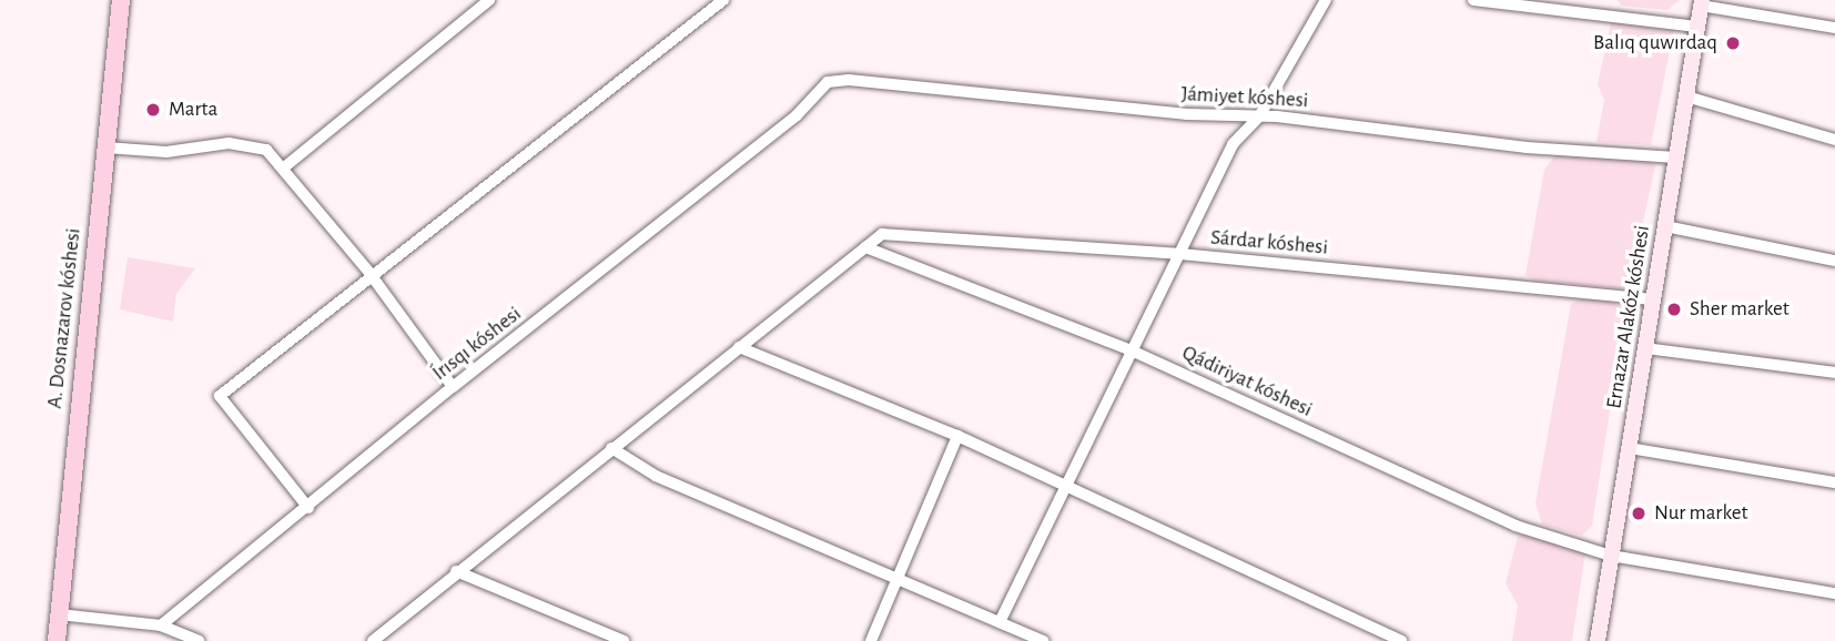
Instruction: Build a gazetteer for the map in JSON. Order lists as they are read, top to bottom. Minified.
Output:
{"streets":{"main road":["Ernazar Alakóz kóshesi","A. Dosnazarov kóshesi"],"street":["Jámiyet kóshesi","Sárdar kóshesi","Írısqı kóshesi","Qádiriyat kóshesi"]},"crossings":[["Jámiyet kóshesi","Ernazar Alakóz kóshesi"],["Jámiyet kóshesi","Írısqı kóshesi"],["Sárdar kóshesi","Ernazar Alakóz kóshesi"],["Sárdar kóshesi","Qádiriyat kóshesi"],["Ernazar Alakóz kóshesi","Qádiriyat kóshesi"]],"places":["Balıq quwırdaq","Marta","Sher market","Nur market"]}
